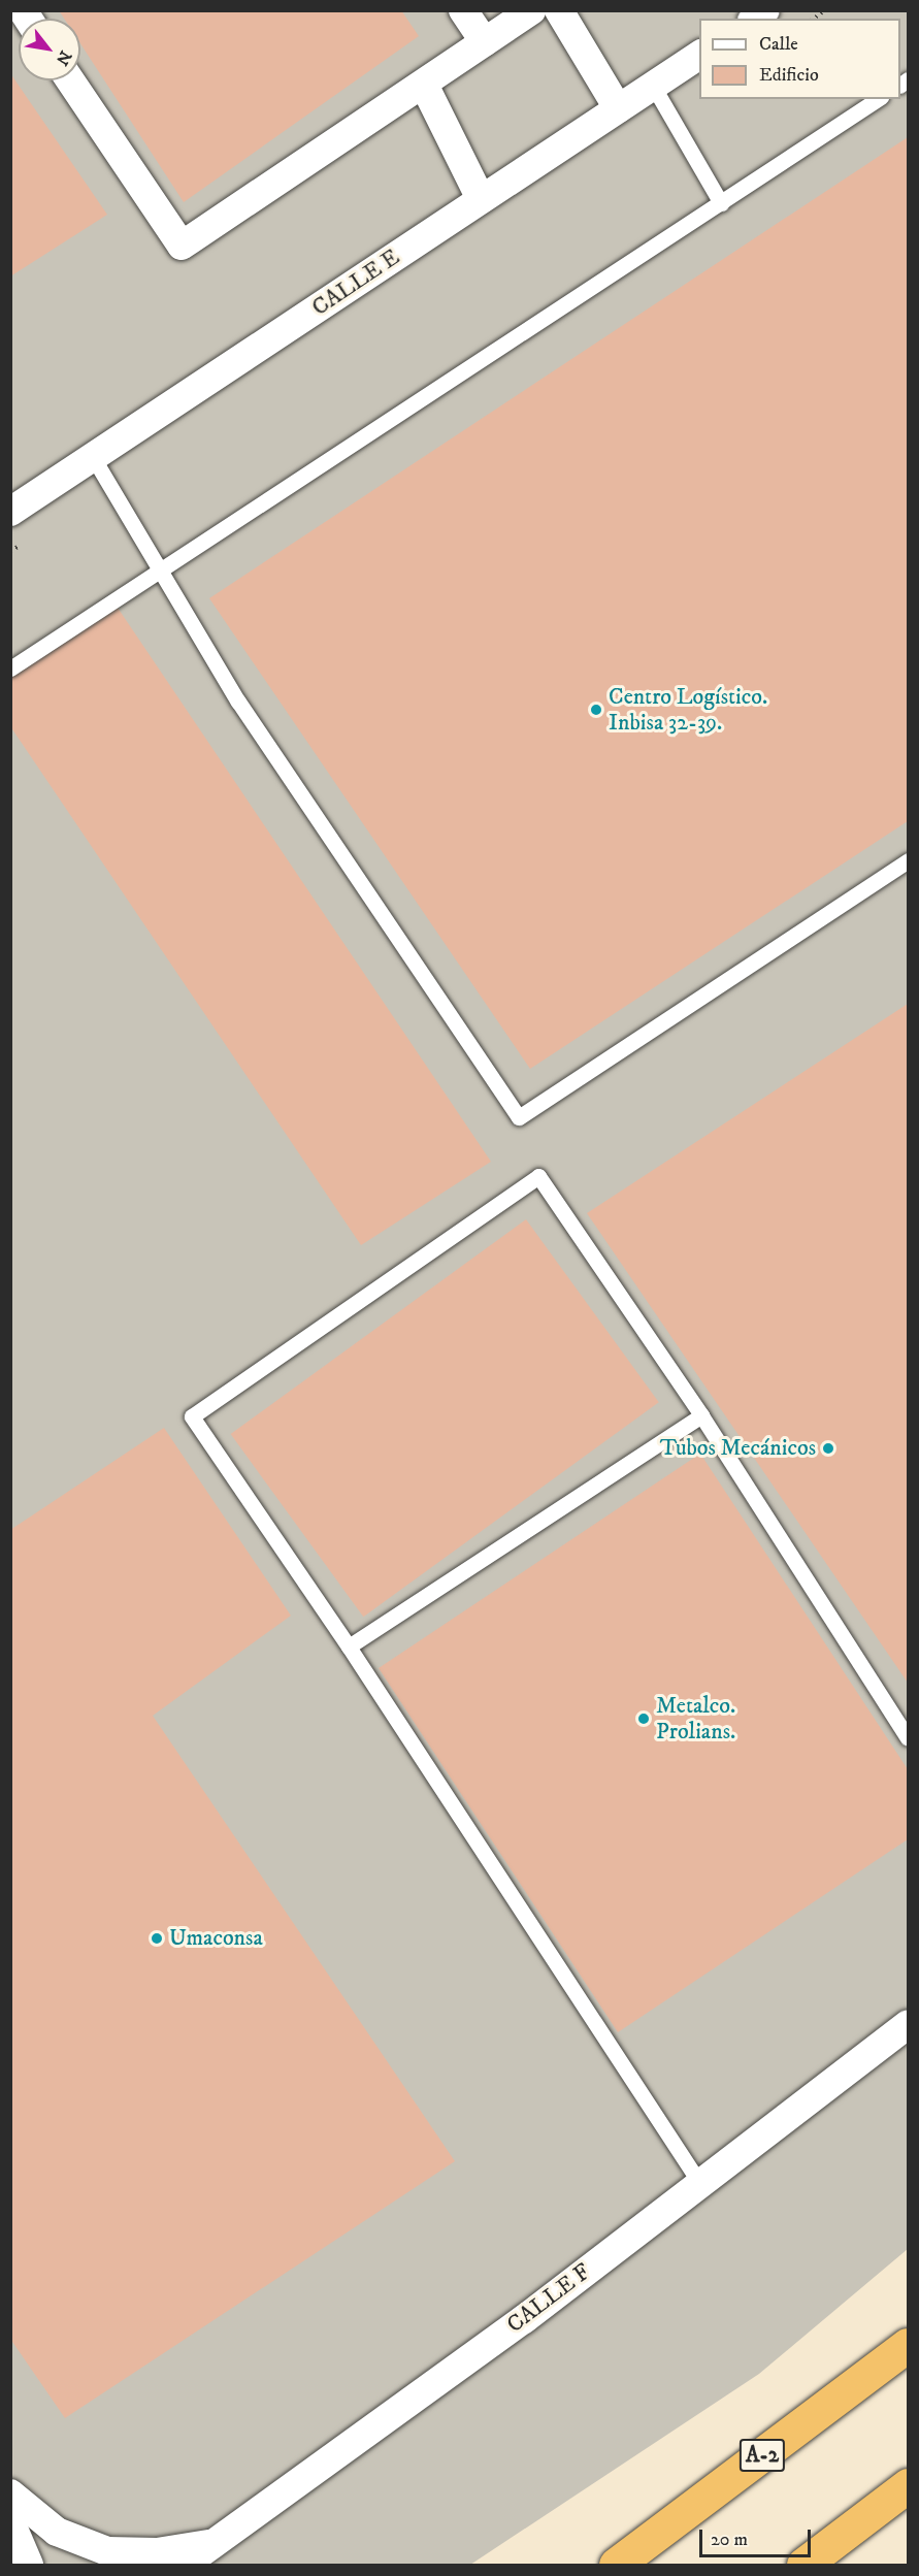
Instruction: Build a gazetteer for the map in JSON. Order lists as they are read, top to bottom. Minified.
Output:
{"streets":{"highway":["A-2"],"street":["CALLE E","CALLE F"]},"places":["Centro Logístico. Inbisa 32-39.","Tubos Mecánicos","Metalco. Prolians.","Umaconsa"],"legend":["Calle","Edificio"],"scale_bar":"20 m","north":"bottom right"}
